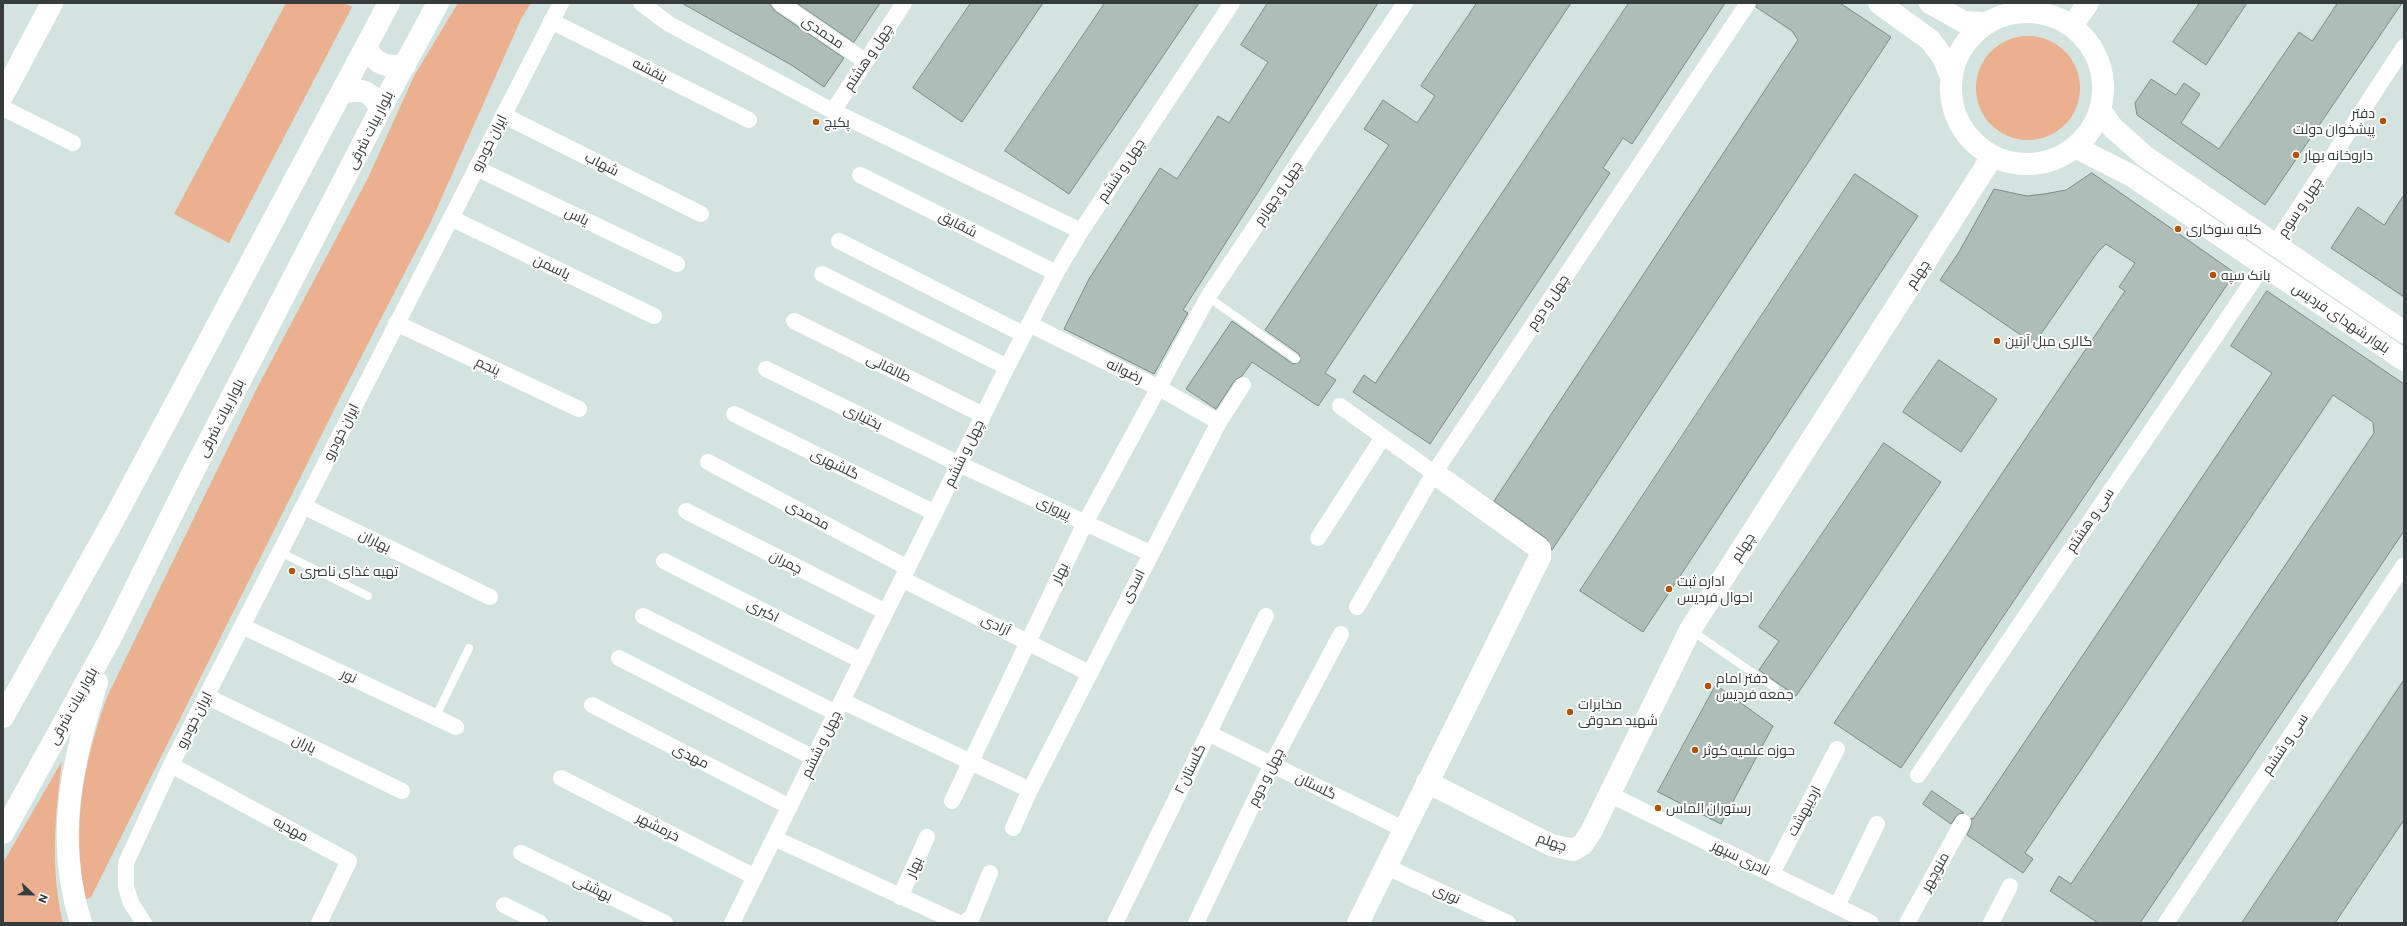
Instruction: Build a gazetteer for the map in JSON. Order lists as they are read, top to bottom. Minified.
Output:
{"streets":{"main road":["بلوار بیات شرقی","چهلم","بلوار شهدای فردیس"],"street":["محمدی","چهل و هشتم","بنفشه","ایران خودرو","شهاب","چهل و ششم","چهل و چهارم","چهل و سوم","یاس","شقایق","یاسمن","چهل و دوم","پنجم","طالقانی","رضوانه","بختیاری","گلشهری","پیروزی","سی و هشتم","بهاران","چمران","بهار","اسدی","اکبری","آزادی","نور","یاران","سی و ششم","مهدی","گلستان ۲","گلستان","اردیبهشت","خرمشهر","مهدیه","نادری سپهر","منوچهر","بهشتی","نوری"]},"crossings":[["محمدی","چهل و هشتم"],["محمدی","چهل و ششم"],["محمدی","آزادی"],["بنفشه","ایران خودرو"],["ایران خودرو","شهاب"],["ایران خودرو","یاس"],["ایران خودرو","یاسمن"],["ایران خودرو","پنجم"],["ایران خودرو","بهاران"],["ایران خودرو","نور"],["ایران خودرو","یاران"],["ایران خودرو","مهدیه"],["چهل و ششم","شقایق"],["چهل و ششم","طالقانی"],["چهل و ششم","رضوانه"],["چهل و ششم","بختیاری"],["چهل و ششم","گلشهری"],["چهل و ششم","پیروزی"],["چهل و ششم","چمران"],["چهل و ششم","اکبری"],["چهل و ششم","آزادی"],["چهل و ششم","مهدی"],["چهل و ششم","خرمشهر"],["چهل و چهارم","رضوانه"],["چهل و چهارم","بهار"],["چهل و سوم","بلوار شهدای فردیس"],["چهلم","نادری سپهر"],["چهل و دوم","گلستان"],["بلوار شهدای فردیس","سی و هشتم"],["رضوانه","بهار"],["رضوانه","اسدی"],["بختیاری","پیروزی"],["پیروزی","بهار"],["پیروزی","اسدی"],["بهار","آزادی"],["اسدی","آزادی"],["گلستان ۲","گلستان"],["اردیبهشت","نادری سپهر"]],"places":["دفتر پیشخوان دولت","پکیج","داروخانه بهار","کلبه سوخاری","بانک سپه","گالری مبل آرتین","تهیه غذای ناصری","اداره ثبت احوال فردیس","دفتر امام جمعه فردیس","مخابرات شهید صدوقی","حوزه علمیه کوثر","رستوران الماس"],"north":"right"}
